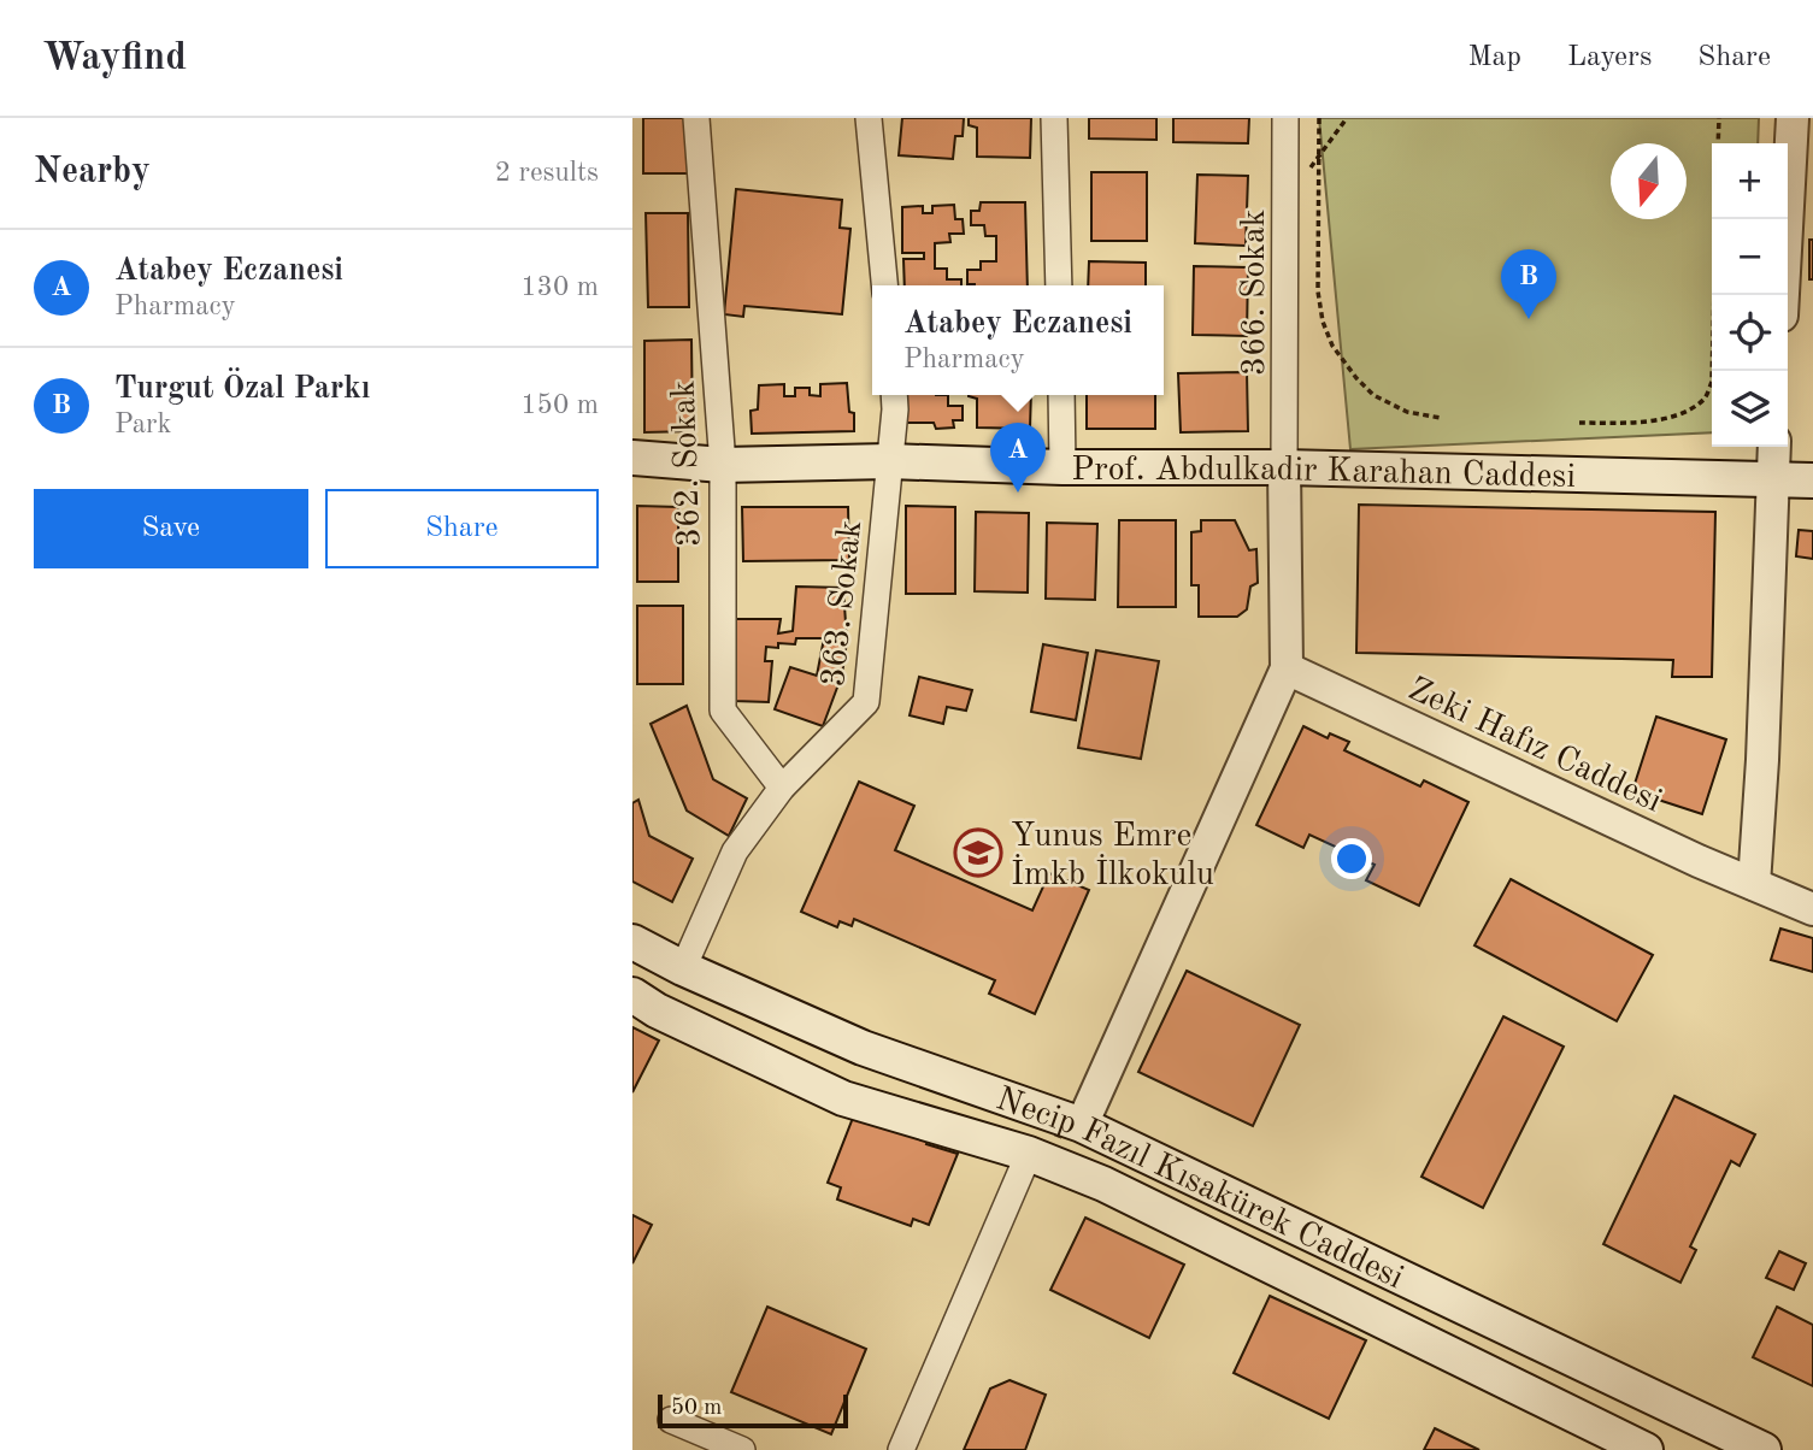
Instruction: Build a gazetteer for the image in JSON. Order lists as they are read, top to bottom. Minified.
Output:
{"streets":{"main road":["Prof. Abdulkadir Karahan Caddesi","Necip Fazıl Kısakürek Caddesi"],"street":["366. Sokak","362. Sokak","363. Sokak","Zeki Hafız Caddesi"]},"crossings":[["366. Sokak","Prof. Abdulkadir Karahan Caddesi"],["362. Sokak","Prof. Abdulkadir Karahan Caddesi"],["362. Sokak","363. Sokak"],["Prof. Abdulkadir Karahan Caddesi","363. Sokak"],["363. Sokak","Necip Fazıl Kısakürek Caddesi"]],"places":{"school or university":["Yunus Emre İmkb İlkokulu"]},"scale_bar":"50 m","north":"bottom","page":{"header":"Wayfind","nav":["Map","Layers","Share"],"heading":["Nearby","2 results"],"map_buttons":["+","−"],"list":[{"mark":"A","name":"Atabey Eczanesi","note":"Pharmacy","value":"130 m"},{"mark":"B","name":"Turgut Özal Parkı","note":"Park","value":"150 m"}],"pins":["B","A"],"popup":["Atabey Eczanesi","Pharmacy"],"buttons":["Save","Share"],"scale":"50 m"}}
